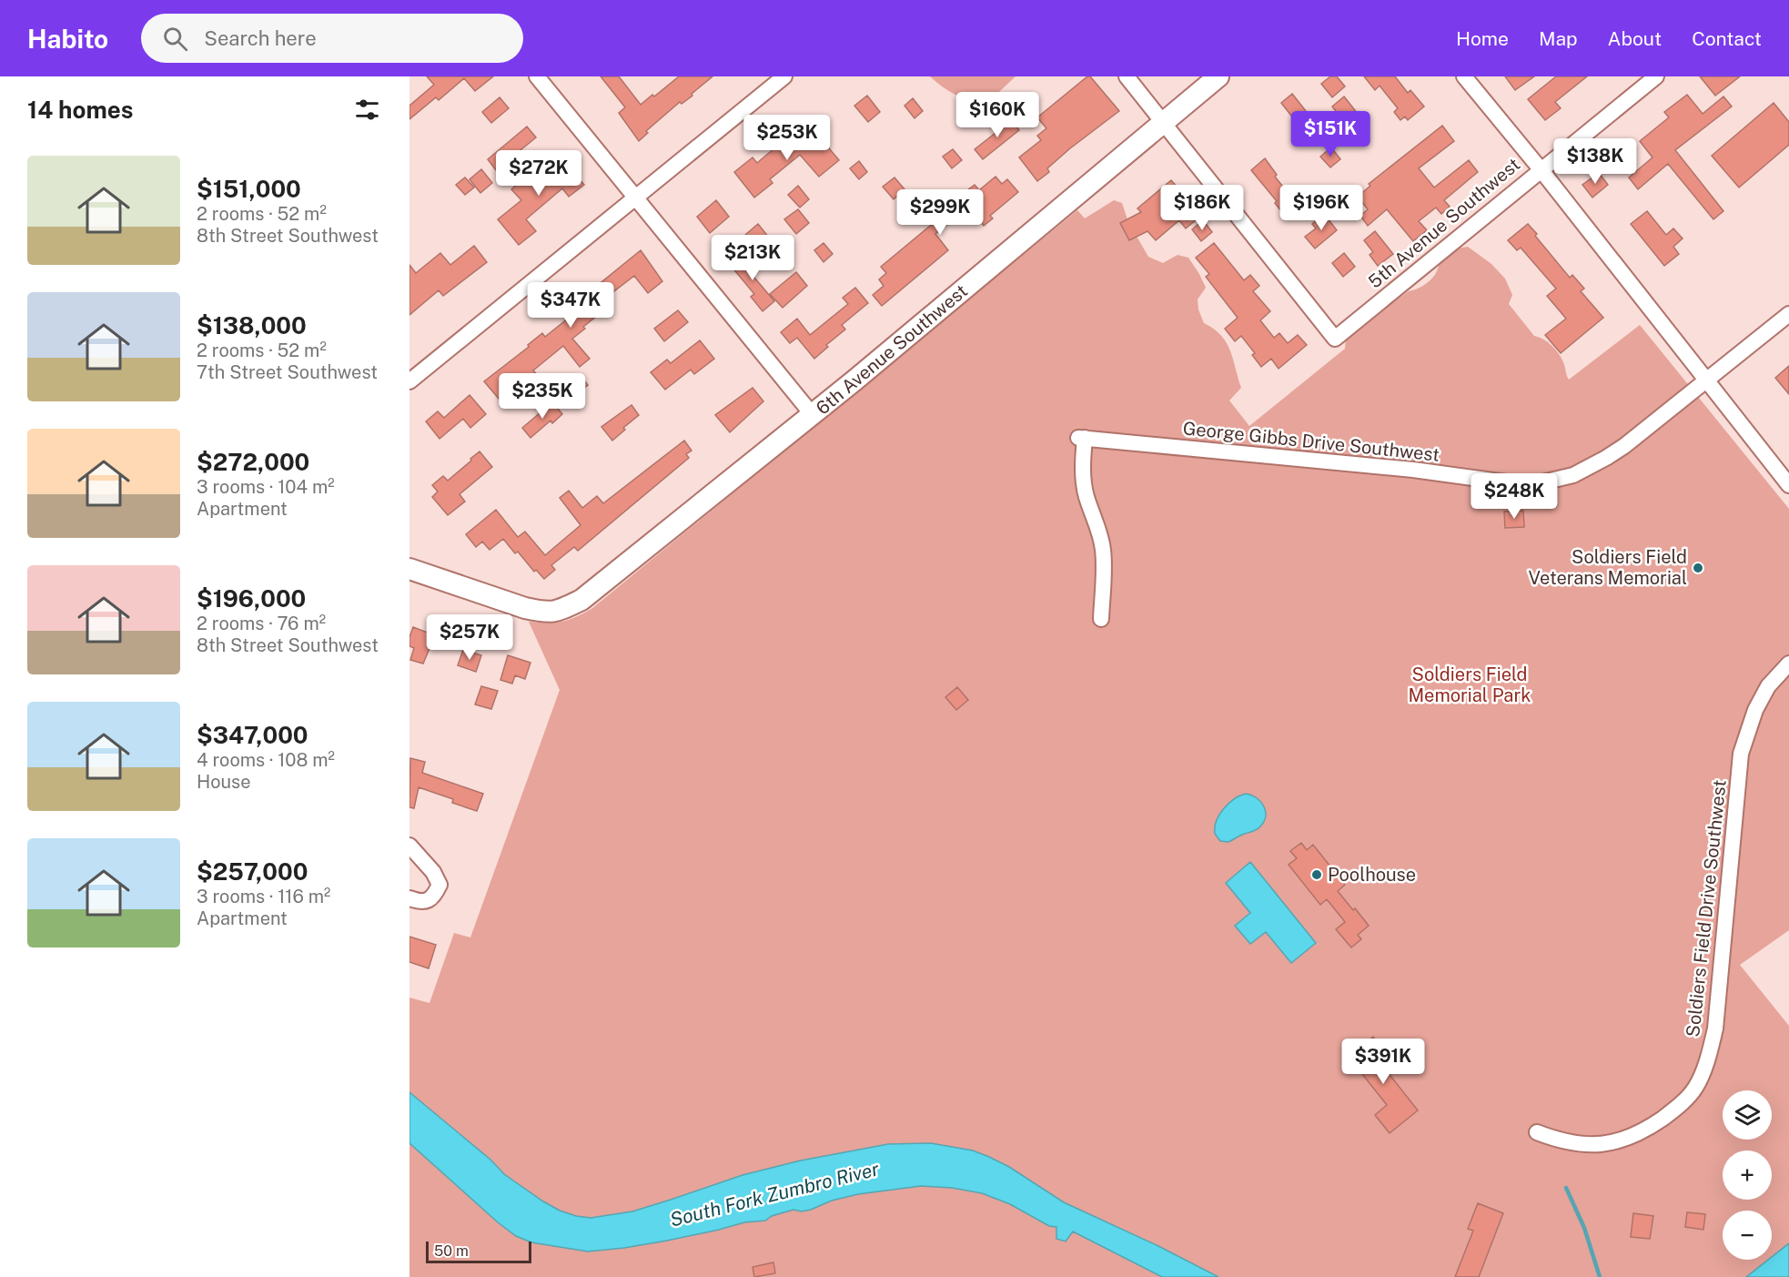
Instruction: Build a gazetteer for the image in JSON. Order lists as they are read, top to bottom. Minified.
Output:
{"streets":{"street":["5th Avenue Southwest","6th Avenue Southwest","George Gibbs Drive Southwest","Soldiers Field Drive Southwest"]},"crossings":[["5th Avenue Southwest","6th Avenue Southwest"]],"water":["South Fork Zumbro River"],"parks":["Soldiers Field Memorial Park"],"places":["Soldiers Field Veterans Memorial","Poolhouse"],"scale_bar":"50 m","page":{"header":"Habito","search":"Search here","nav":["Home","Map","About","Contact"],"heading":"14 homes","price":["$160K","$151K","$253K","$138K","$272K","$186K","$196K","$299K","$213K","$347K","$235K","$248K","$257K","$391K"],"list":[{"name":"$151,000","note":"2 rooms · 52 m² · 8th Street Southwest"},{"name":"$138,000","note":"2 rooms · 52 m² · 7th Street Southwest"},{"name":"$272,000","note":"3 rooms · 104 m² · Apartment"},{"name":"$196,000","note":"2 rooms · 76 m² · 8th Street Southwest"},{"name":"$347,000","note":"4 rooms · 108 m² · House"},{"name":"$257,000","note":"3 rooms · 116 m² · Apartment"}],"map_buttons":["+","−"],"scale":"50 m"}}
